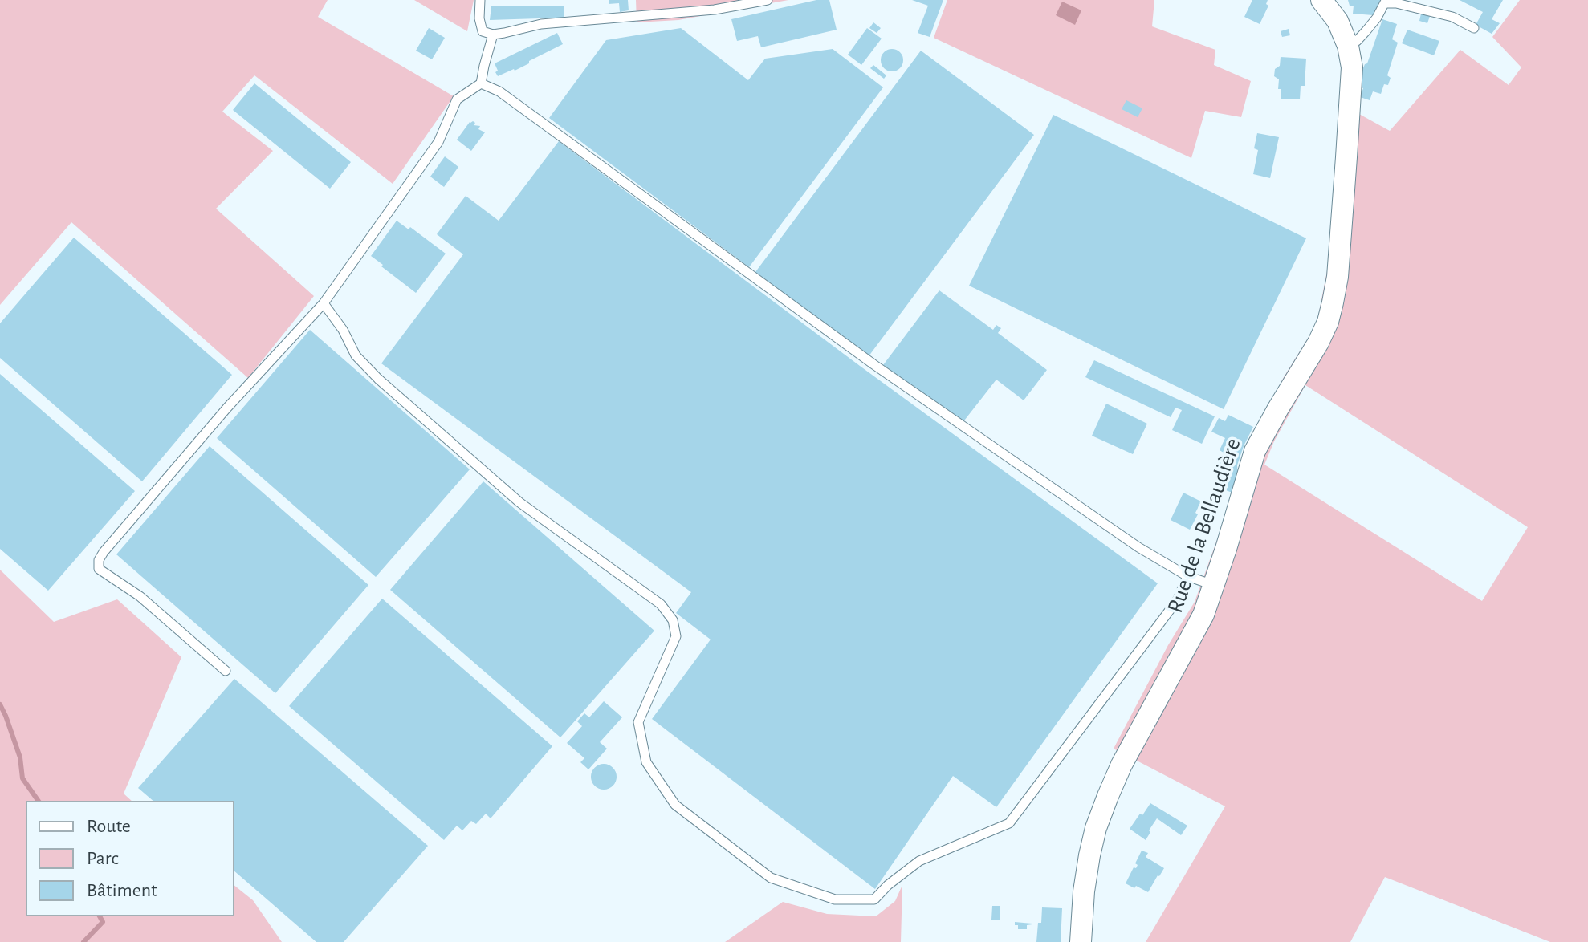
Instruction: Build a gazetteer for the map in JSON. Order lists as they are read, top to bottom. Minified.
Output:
{"streets":{"street":["Rue de la Bellaudière"]},"legend":["Route","Parc","Bâtiment"]}
